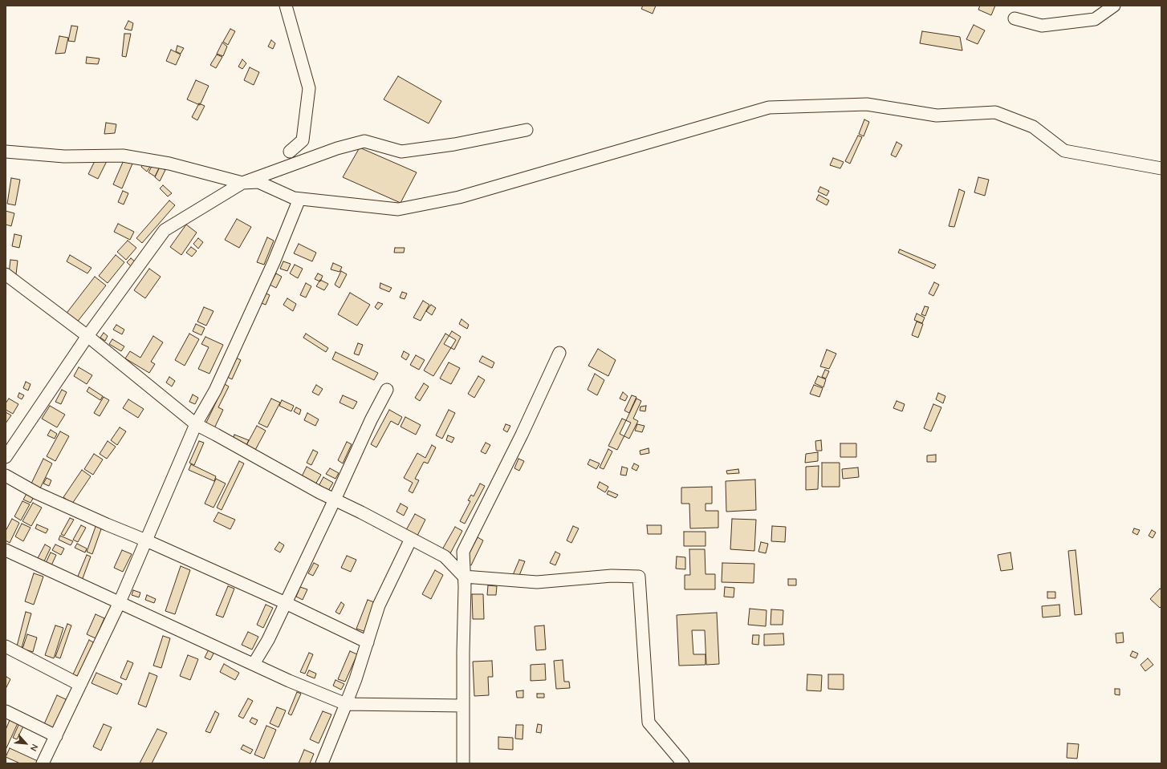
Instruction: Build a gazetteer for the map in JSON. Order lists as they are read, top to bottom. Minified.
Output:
{"north":"bottom right"}
